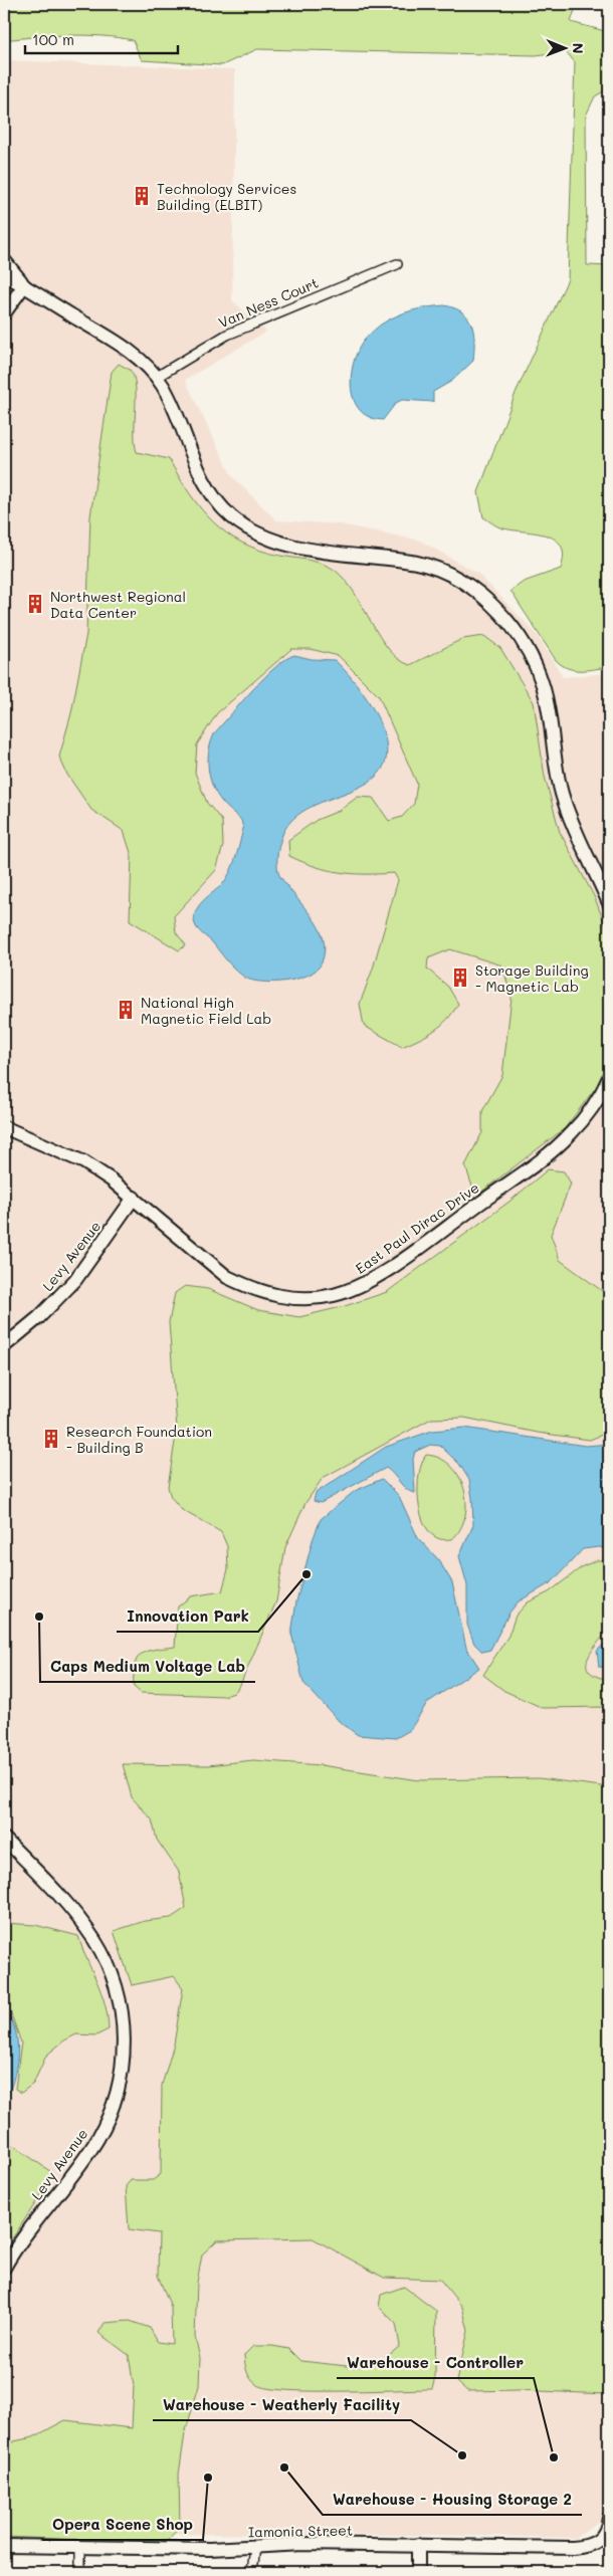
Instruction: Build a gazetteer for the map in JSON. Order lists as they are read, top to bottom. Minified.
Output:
{"streets":{"street":["Van Ness Court","East Paul Dirac Drive","Levy Avenue","Iamonia Street"]},"crossings":[["East Paul Dirac Drive","Levy Avenue"]],"places":{"building":["Technology Services Building (ELBIT)","Northwest Regional Data Center","Storage Building - Magnetic Lab","National High Magnetic Field Lab","Research Foundation - Building B"],"other":["Innovation Park","Caps Medium Voltage Lab","Warehouse - Weatherly Facility","Warehouse - Controller","Warehouse - Housing Storage 2","Opera Scene Shop"]},"scale_bar":"100 m","north":"right"}
